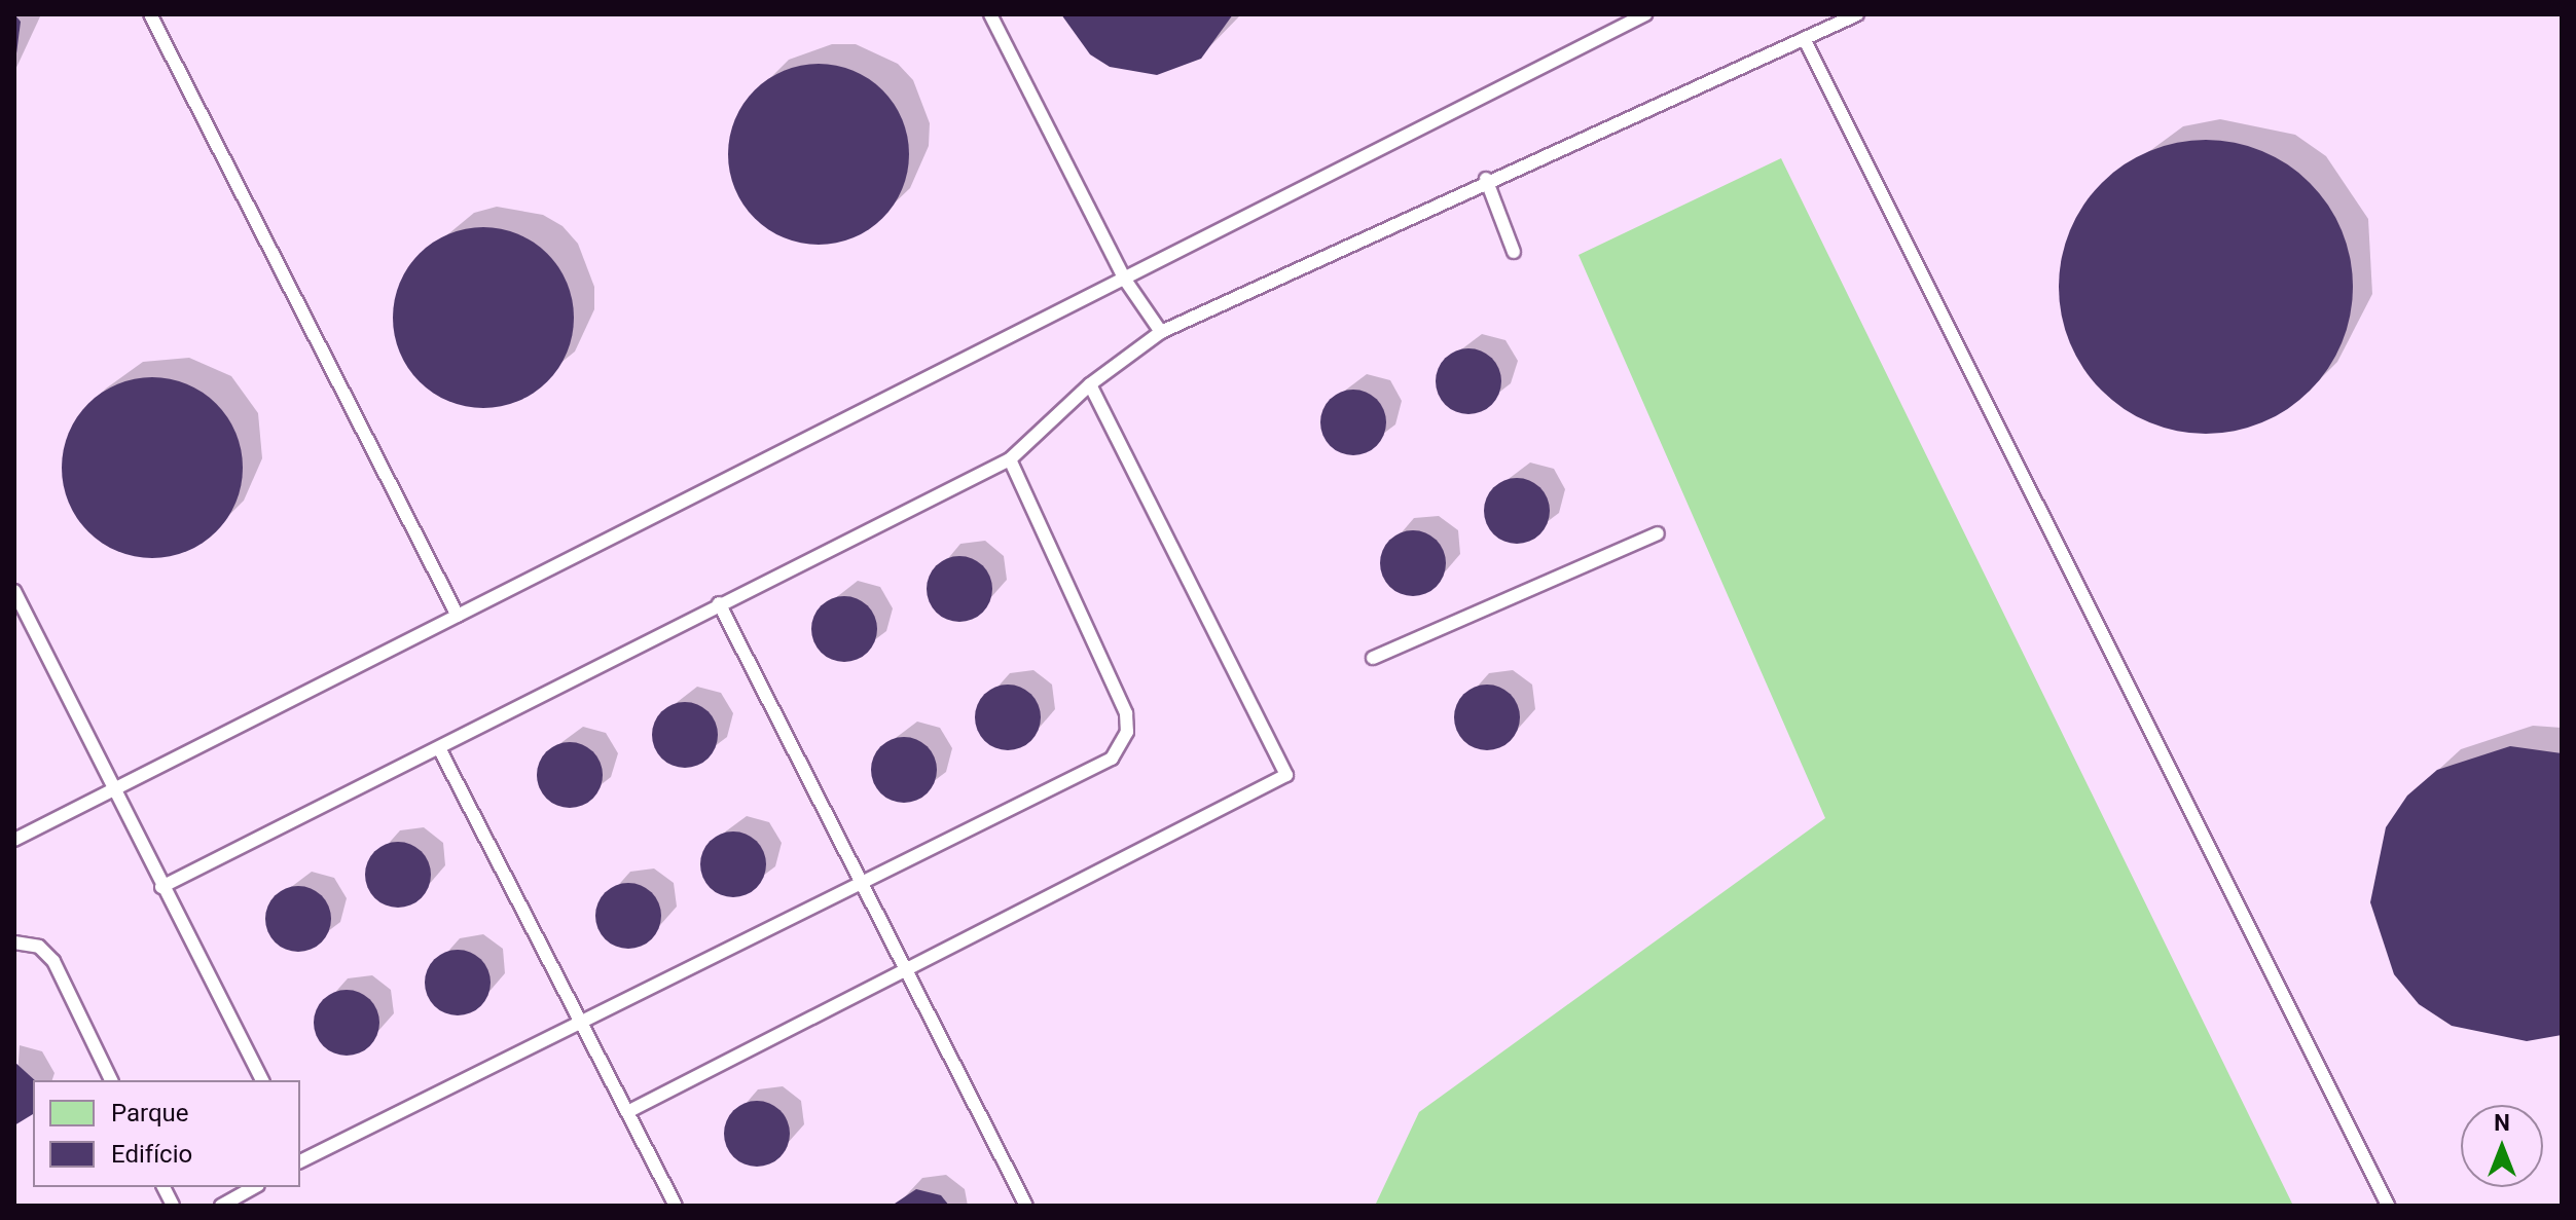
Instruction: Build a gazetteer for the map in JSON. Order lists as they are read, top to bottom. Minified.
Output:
{"legend":["Parque","Edifício"],"north":"top"}
